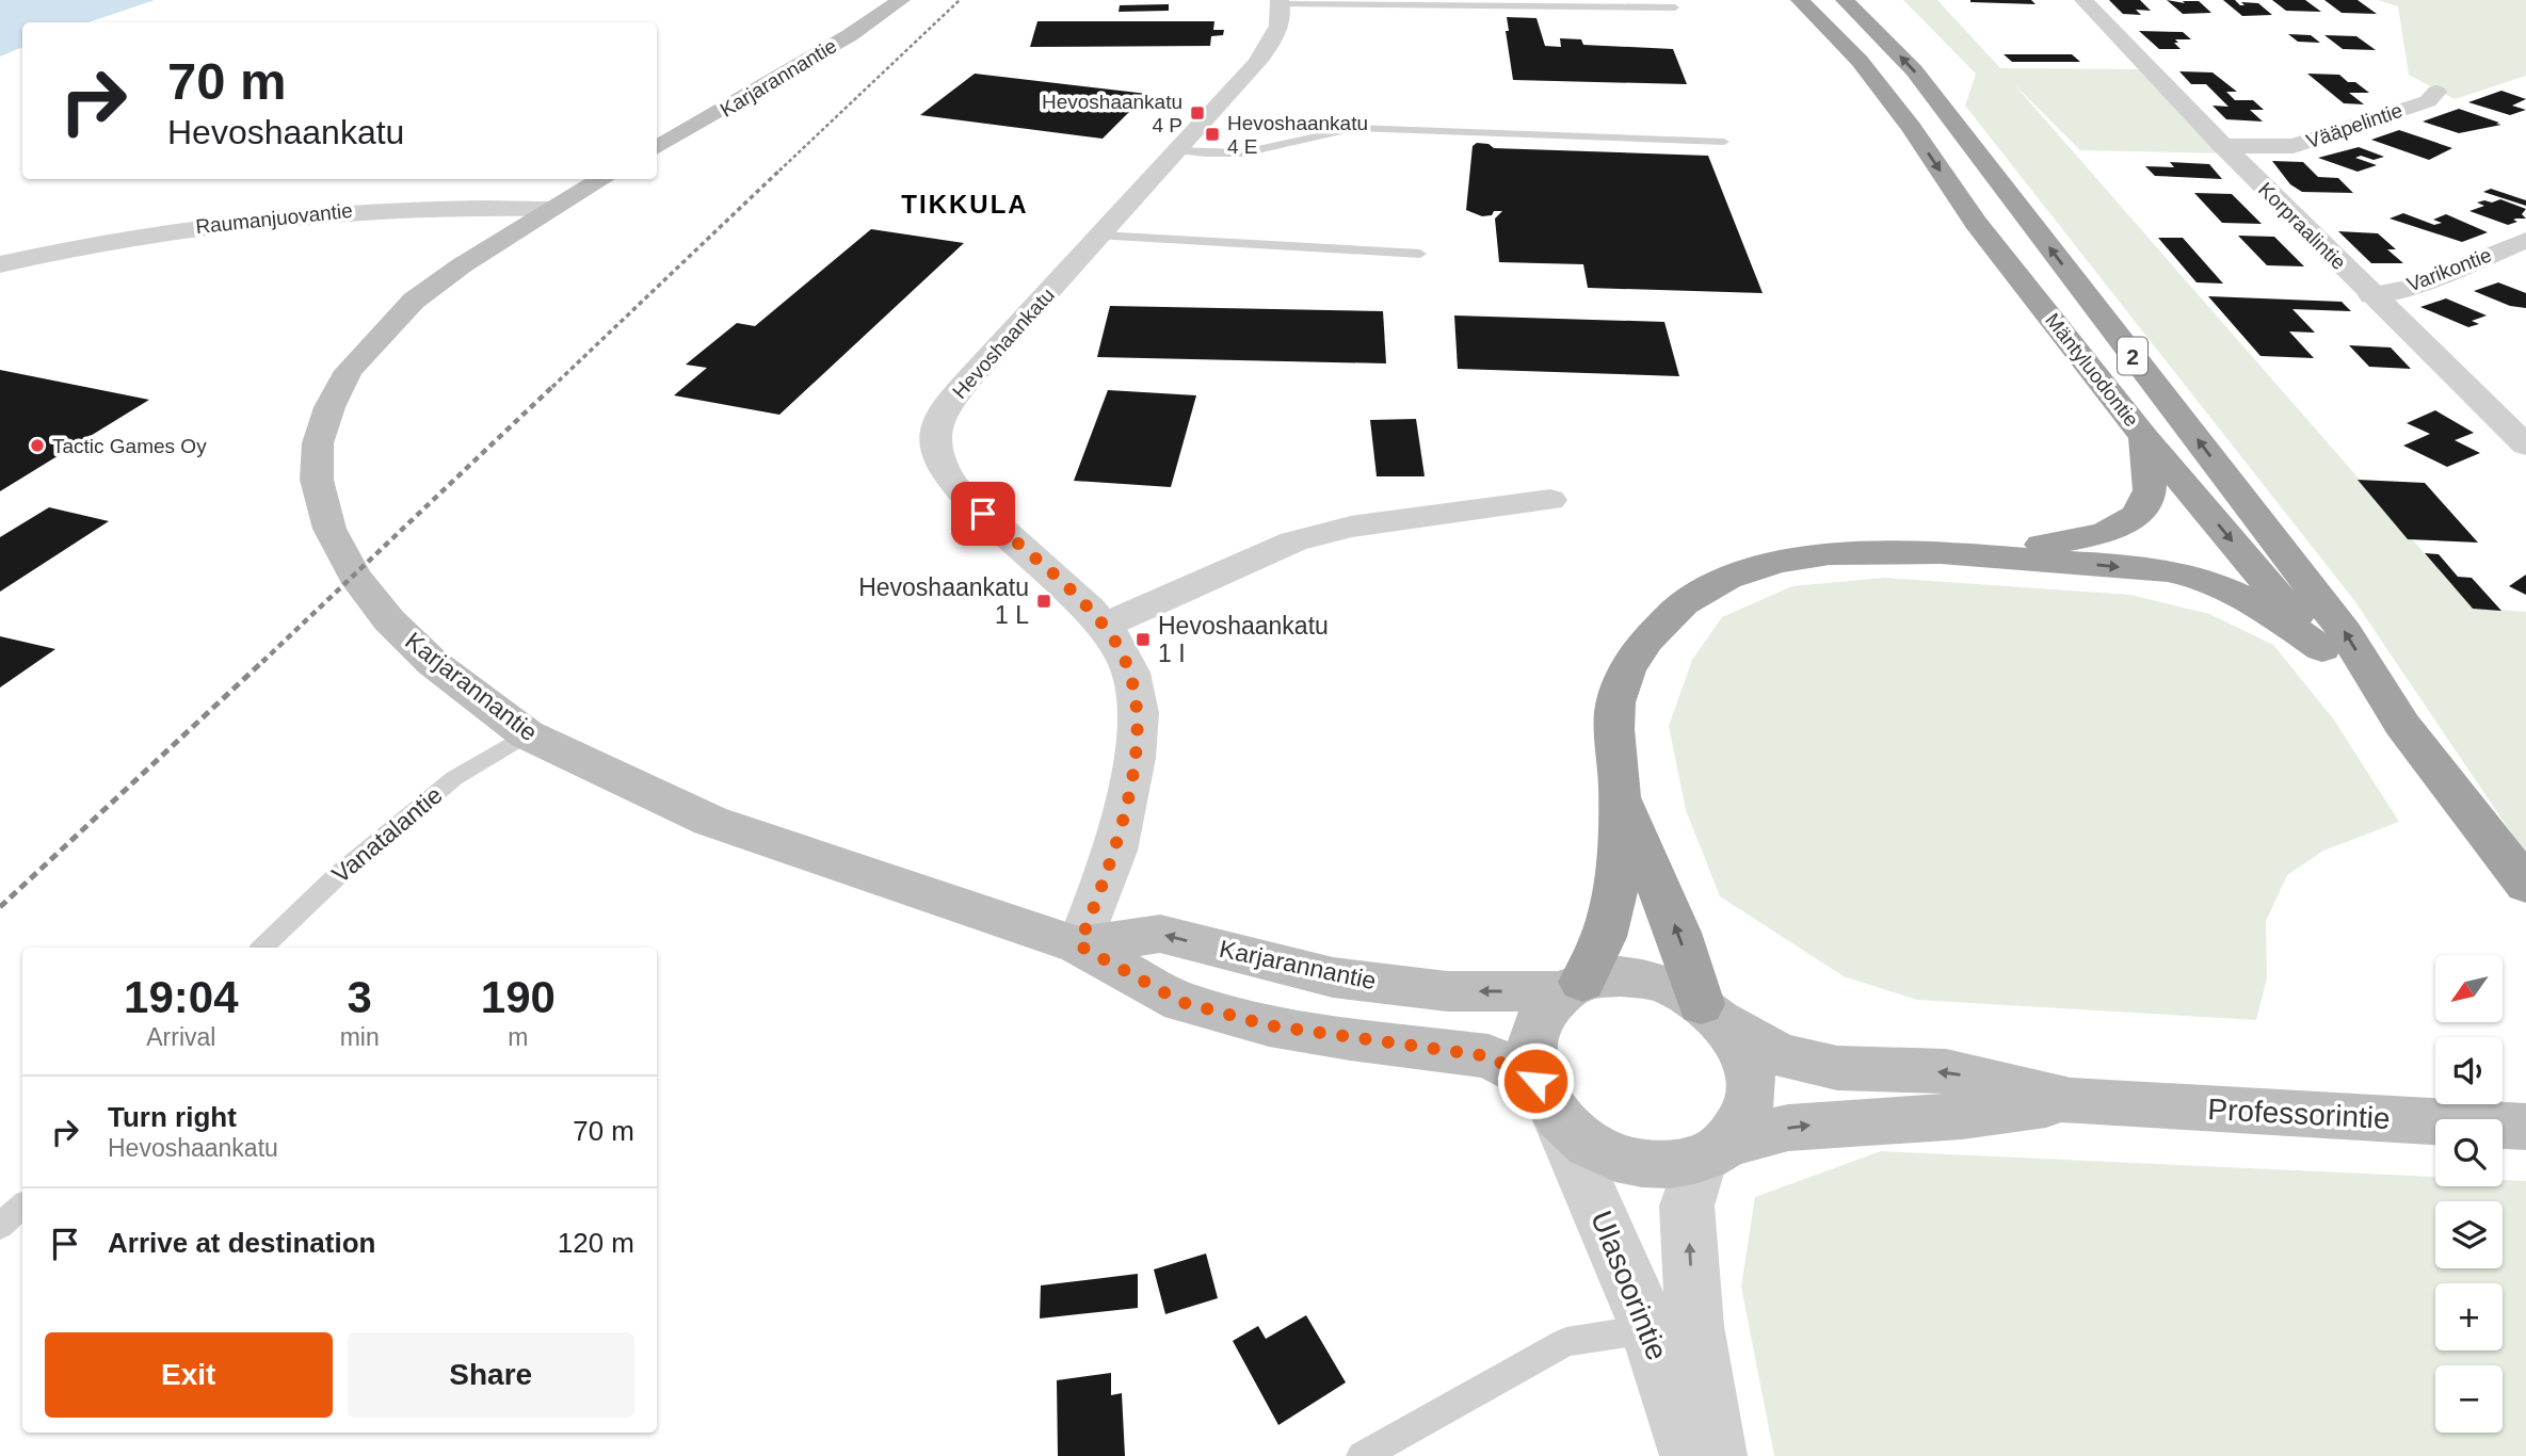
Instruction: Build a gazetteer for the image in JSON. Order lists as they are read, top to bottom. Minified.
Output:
{"streets":{"highway":["2","Mäntyluodontie"],"main road":["Karjarannantie","Professorintie"],"street":["Vääpelintie","Raumanjuovantie","Korpraalintie","Varikontie","Hevoshaankatu","Ulasoorintie"],"lane":["Vanatalantie"]},"crossings":[["Karjarannantie","Raumanjuovantie"],["Karjarannantie","Hevoshaankatu"],["Karjarannantie","Vanatalantie"],["Karjarannantie","Professorintie"],["Karjarannantie","Ulasoorintie"],["Vääpelintie","Korpraalintie"],["Korpraalintie","Varikontie"],["Professorintie","Ulasoorintie"]],"districts":["TIKKULA"],"places":{"transit":["Hevoshaankatu 4 P","Hevoshaankatu 4 E","Hevoshaankatu 1 L","Hevoshaankatu 1 I"],"other":["Tactic Games Oy"]},"north":"bottom left","page":{"turn":["70 m","Hevoshaankatu"],"eta":["19:04","Arrival","3","min","190","m"],"map_buttons":["+","−"],"list":[{"name":"Turn right","note":"Hevoshaankatu","value":"70 m"},{"name":"Arrive at destination","value":"120 m"}],"buttons":["Exit","Share"]}}
